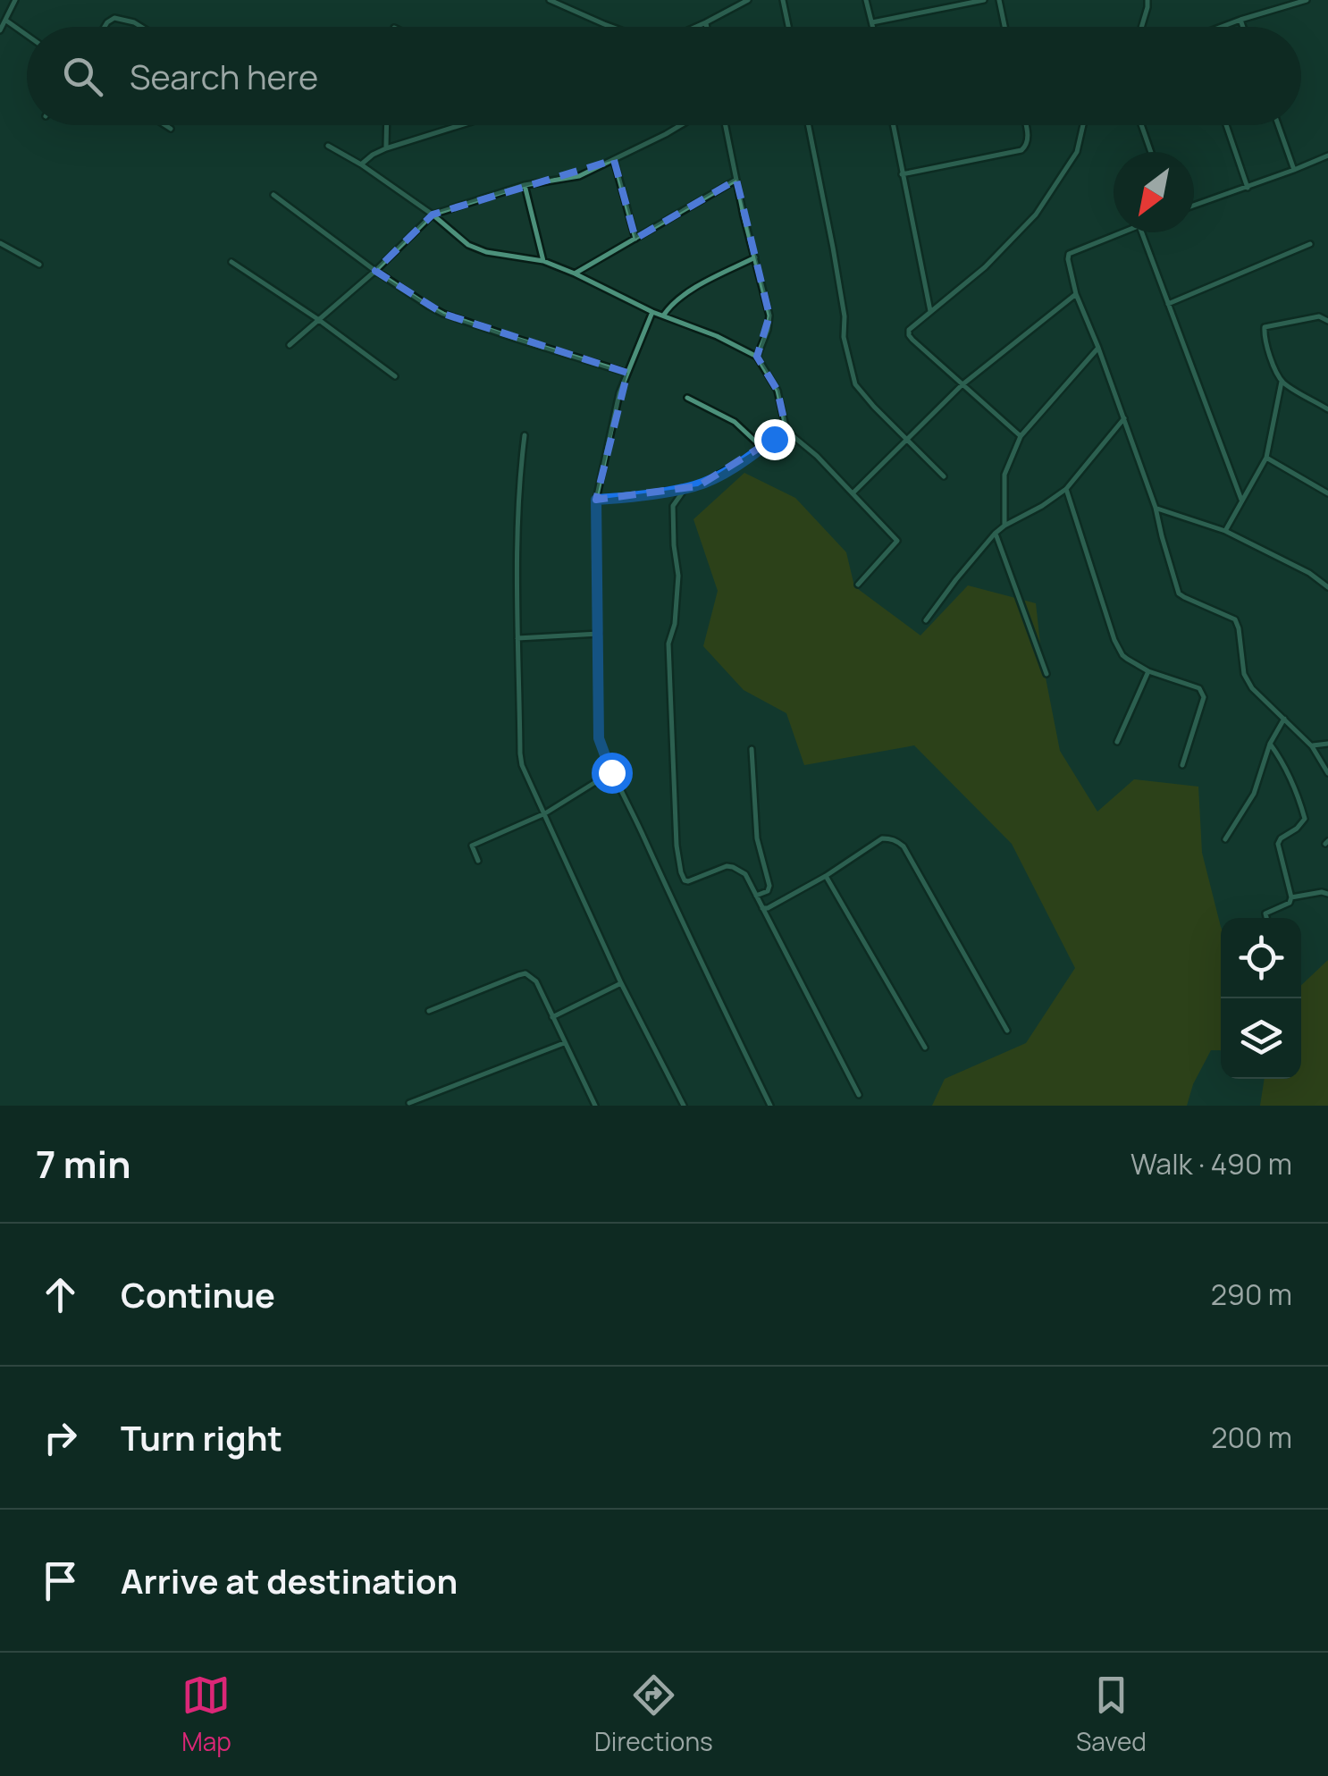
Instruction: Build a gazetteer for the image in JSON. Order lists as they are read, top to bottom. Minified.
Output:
{"north":"bottom left","page":{"search":"Search here","heading":["7 min","Walk · 490 m"],"list":[["Continue","290 m"],["Turn right","200 m"],"Arrive at destination"],"nav":["Map","Directions","Saved"]}}
